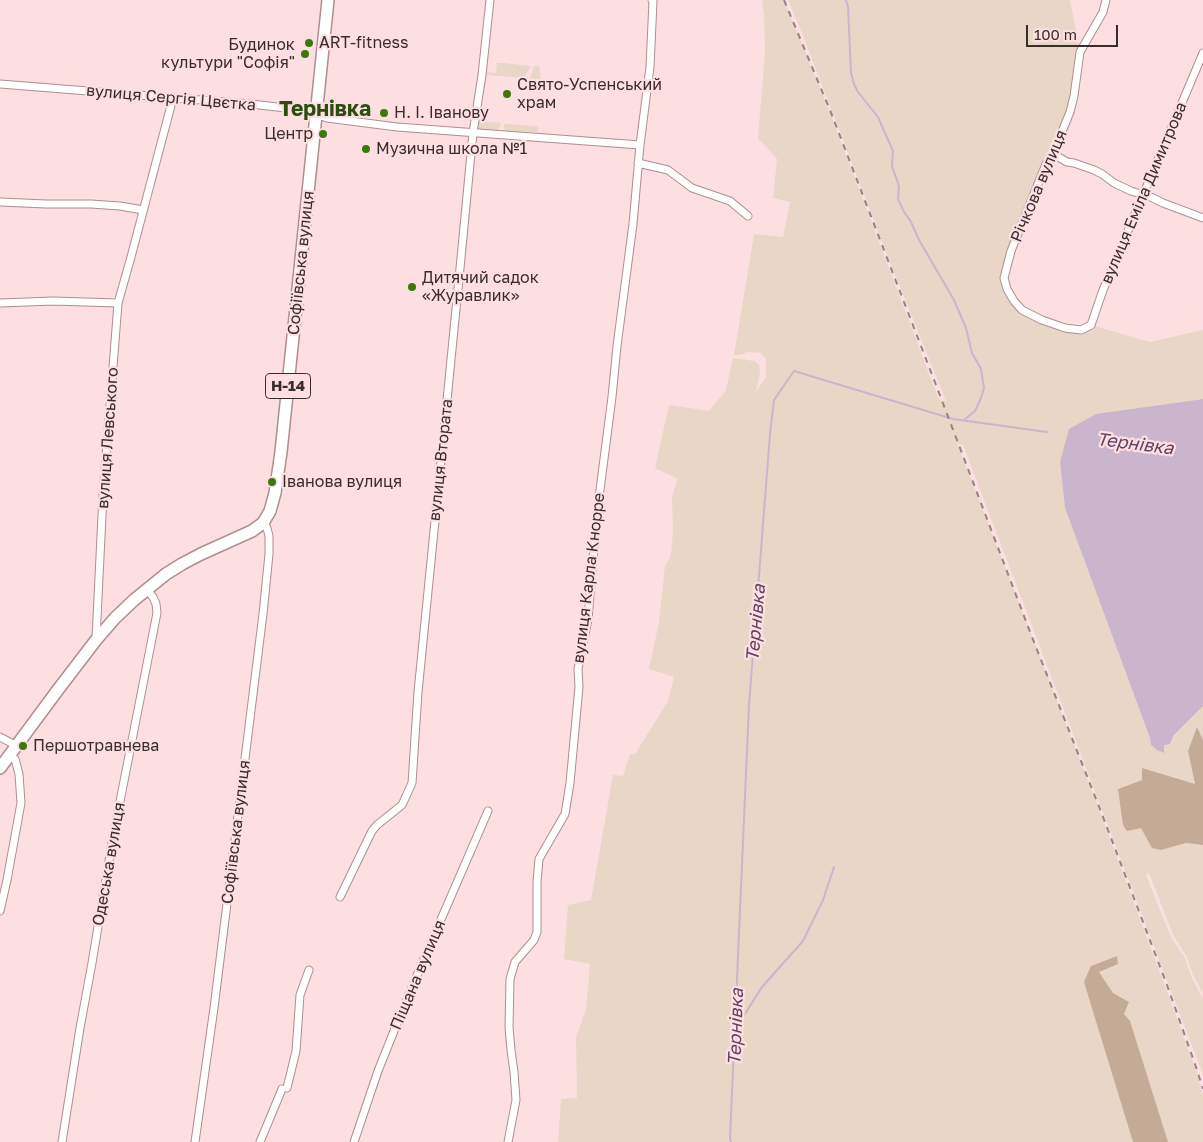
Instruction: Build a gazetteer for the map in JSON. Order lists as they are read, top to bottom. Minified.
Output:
{"streets":{"main road":["Софіївська вулиця","Н-14"],"street":["вулиця Сергія Цвєтка","Річкова вулиця","вулиця Еміла Димитрова","вулиця Левського","вулиця Втората","вулиця Карла Кнорре","Одеська вулиця","Піщана вулиця"]},"crossings":[["вулиця Сергія Цвєтка","Софіївська вулиця"],["вулиця Сергія Цвєтка","вулиця Левського"],["вулиця Сергія Цвєтка","вулиця Втората"],["вулиця Сергія Цвєтка","вулиця Карла Кнорре"],["Річкова вулиця","вулиця Еміла Димитрова"]],"districts":["Тернівка"],"water":["Тернівка"],"places":["ART-fitness","Будинок культури \"Софія\"","Свято-Успенський храм","Н. І. Іванову","Центр","Музична школа №1","Дитячий садок «Журавлик»","Іванова вулиця","Першотравнева"],"scale_bar":"100 m"}
